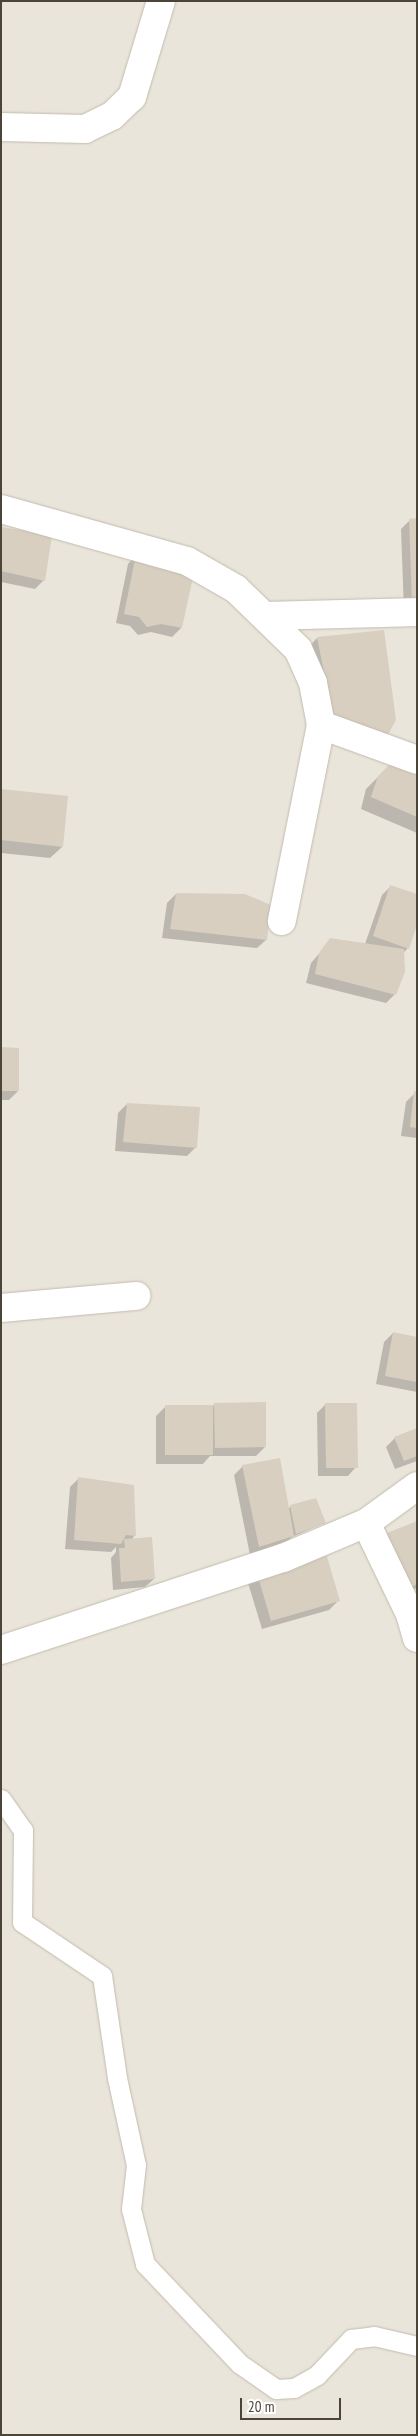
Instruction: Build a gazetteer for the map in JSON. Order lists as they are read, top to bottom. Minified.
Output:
{"scale_bar":"20 m"}
